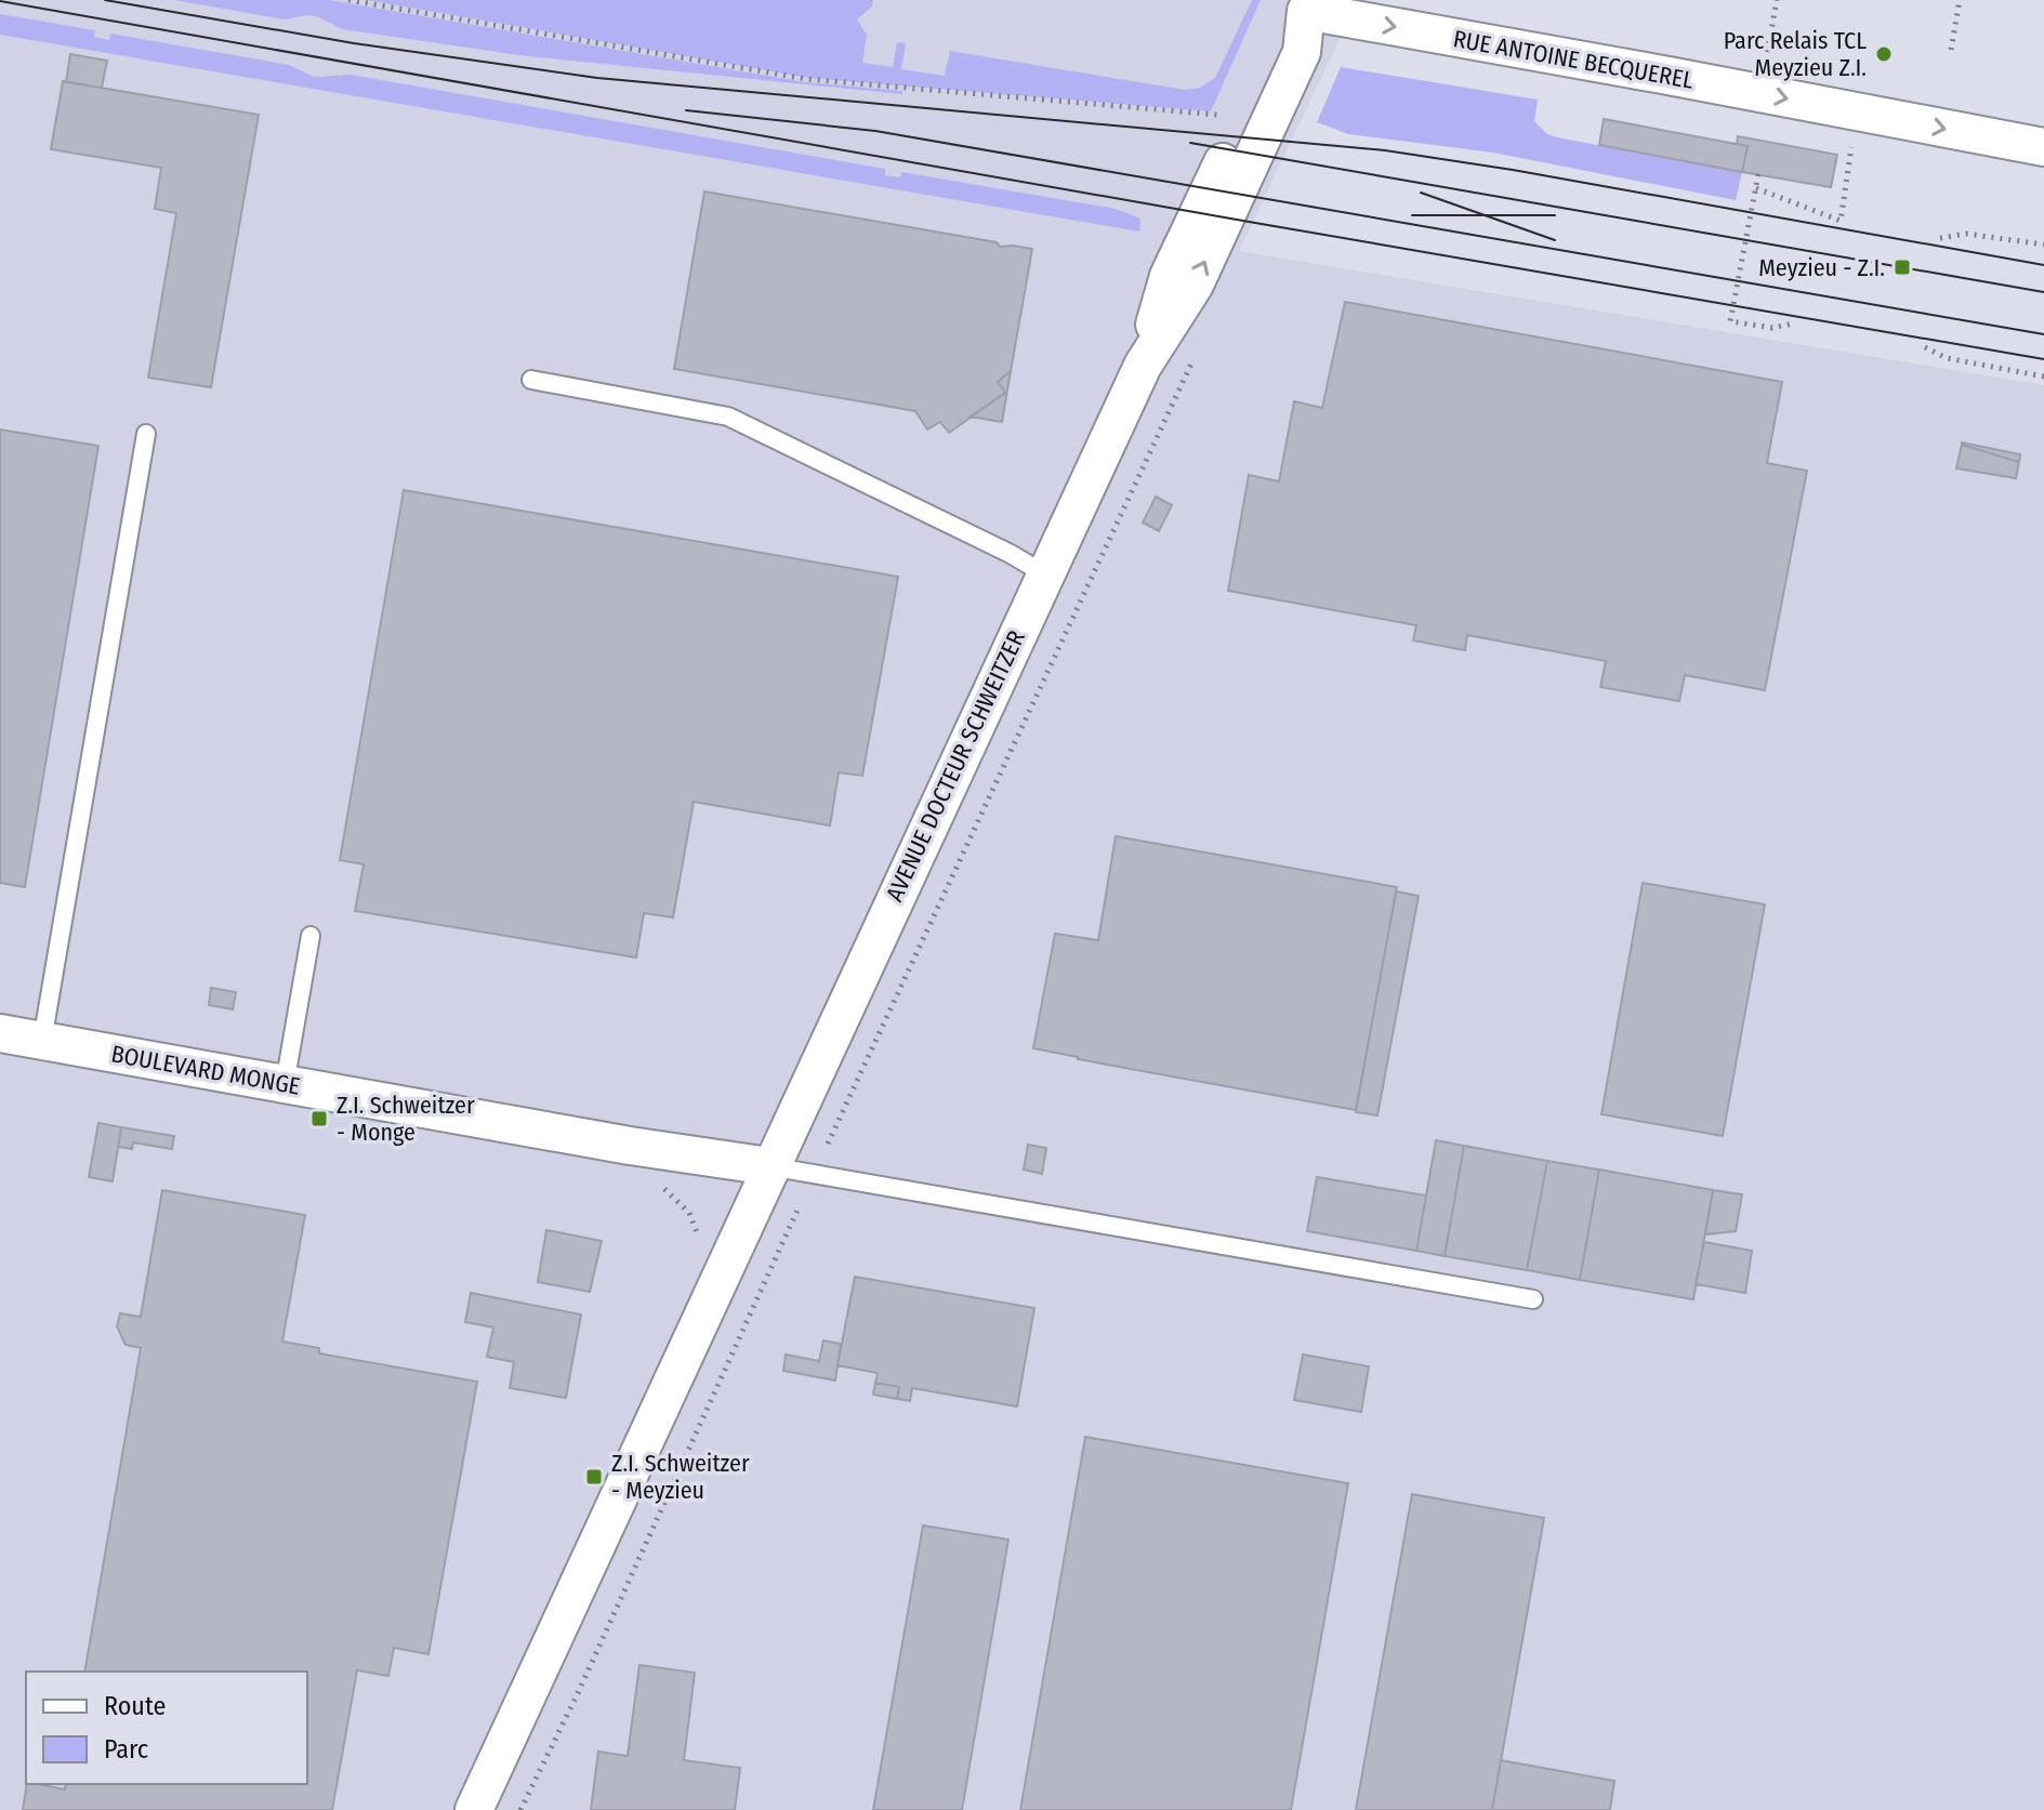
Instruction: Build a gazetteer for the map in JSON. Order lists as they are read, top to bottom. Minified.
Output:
{"streets":{"street":["RUE ANTOINE BECQUEREL","AVENUE DOCTEUR SCHWEITZER","BOULEVARD MONGE"]},"crossings":[["RUE ANTOINE BECQUEREL","AVENUE DOCTEUR SCHWEITZER"],["AVENUE DOCTEUR SCHWEITZER","BOULEVARD MONGE"]],"one_way":["RUE ANTOINE BECQUEREL"],"places":{"other":["Parc Relais TCL Meyzieu Z.I."],"transit":["Meyzieu - Z.I.","Z.I. Schweitzer - Monge","Z.I. Schweitzer - Meyzieu"]},"legend":["Route","Parc"]}
